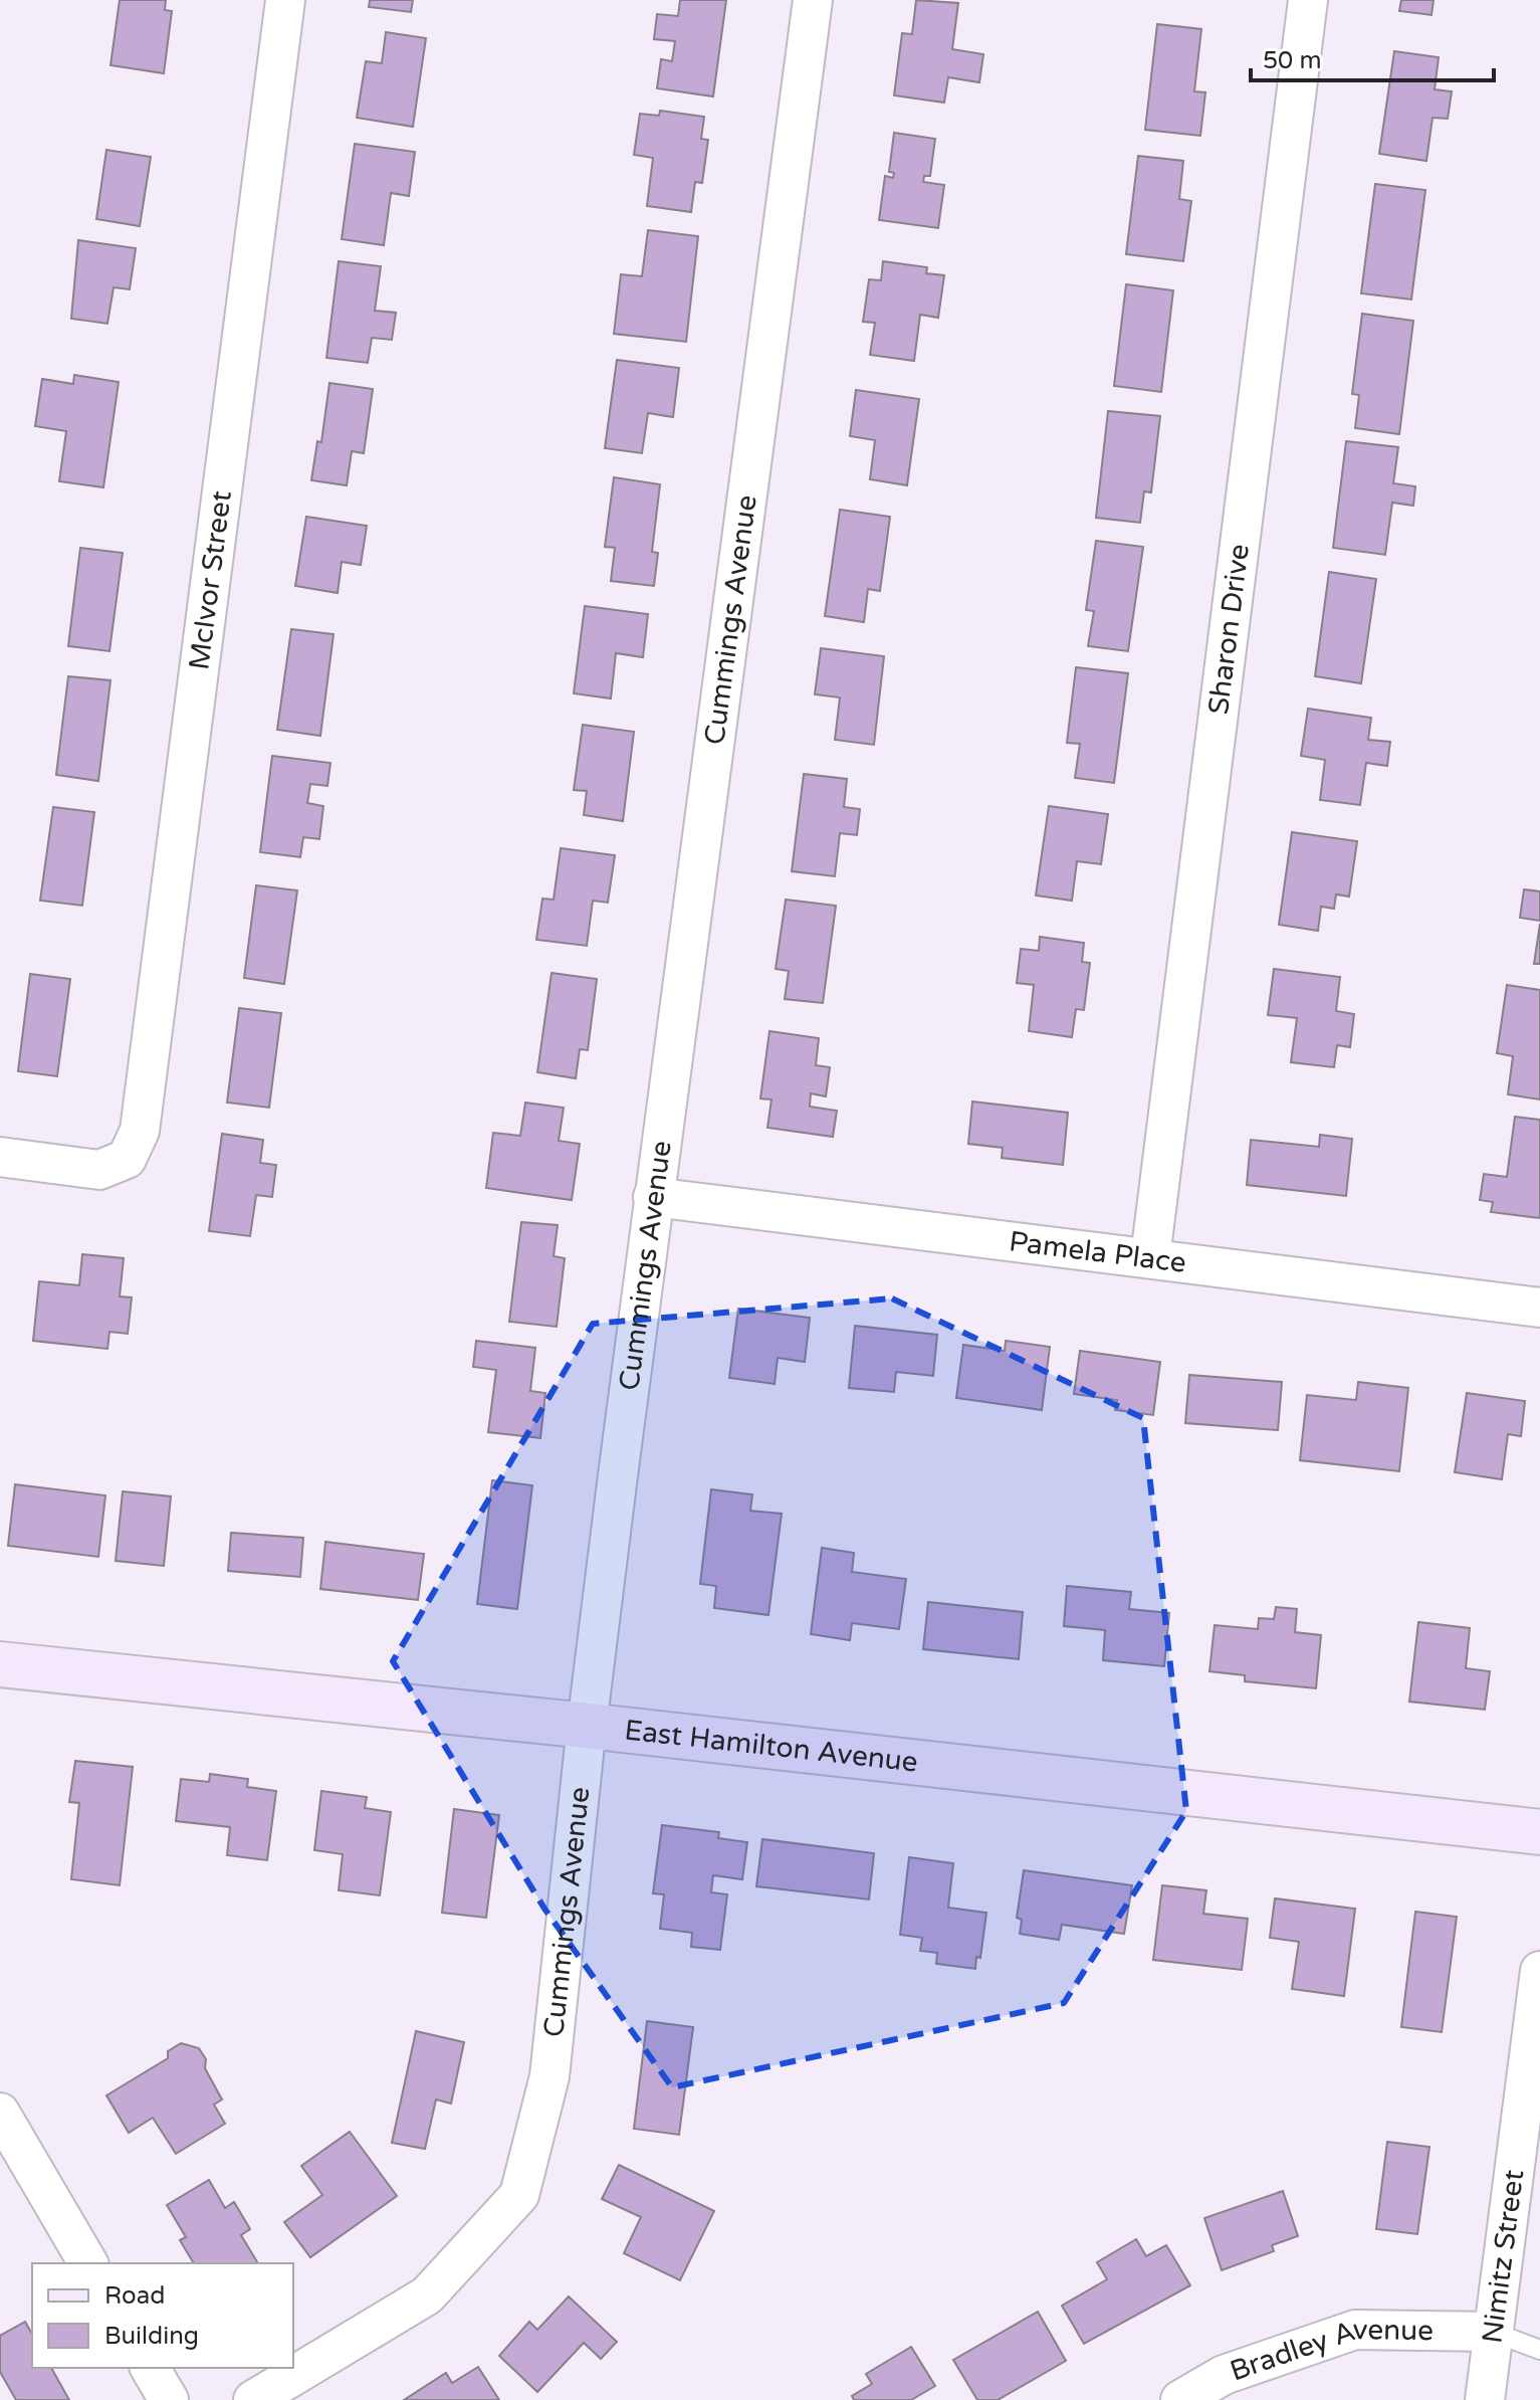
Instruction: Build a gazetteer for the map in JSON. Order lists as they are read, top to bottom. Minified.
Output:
{"streets":{"street":["McIvor Street","Cummings Avenue","Sharon Drive","Pamela Place","East Hamilton Avenue","Nimitz Street","Bradley Avenue"]},"crossings":[["Cummings Avenue","Pamela Place"],["Cummings Avenue","East Hamilton Avenue"],["Sharon Drive","Pamela Place"],["Nimitz Street","Bradley Avenue"]],"legend":["Road","Building"],"scale_bar":"50 m"}
